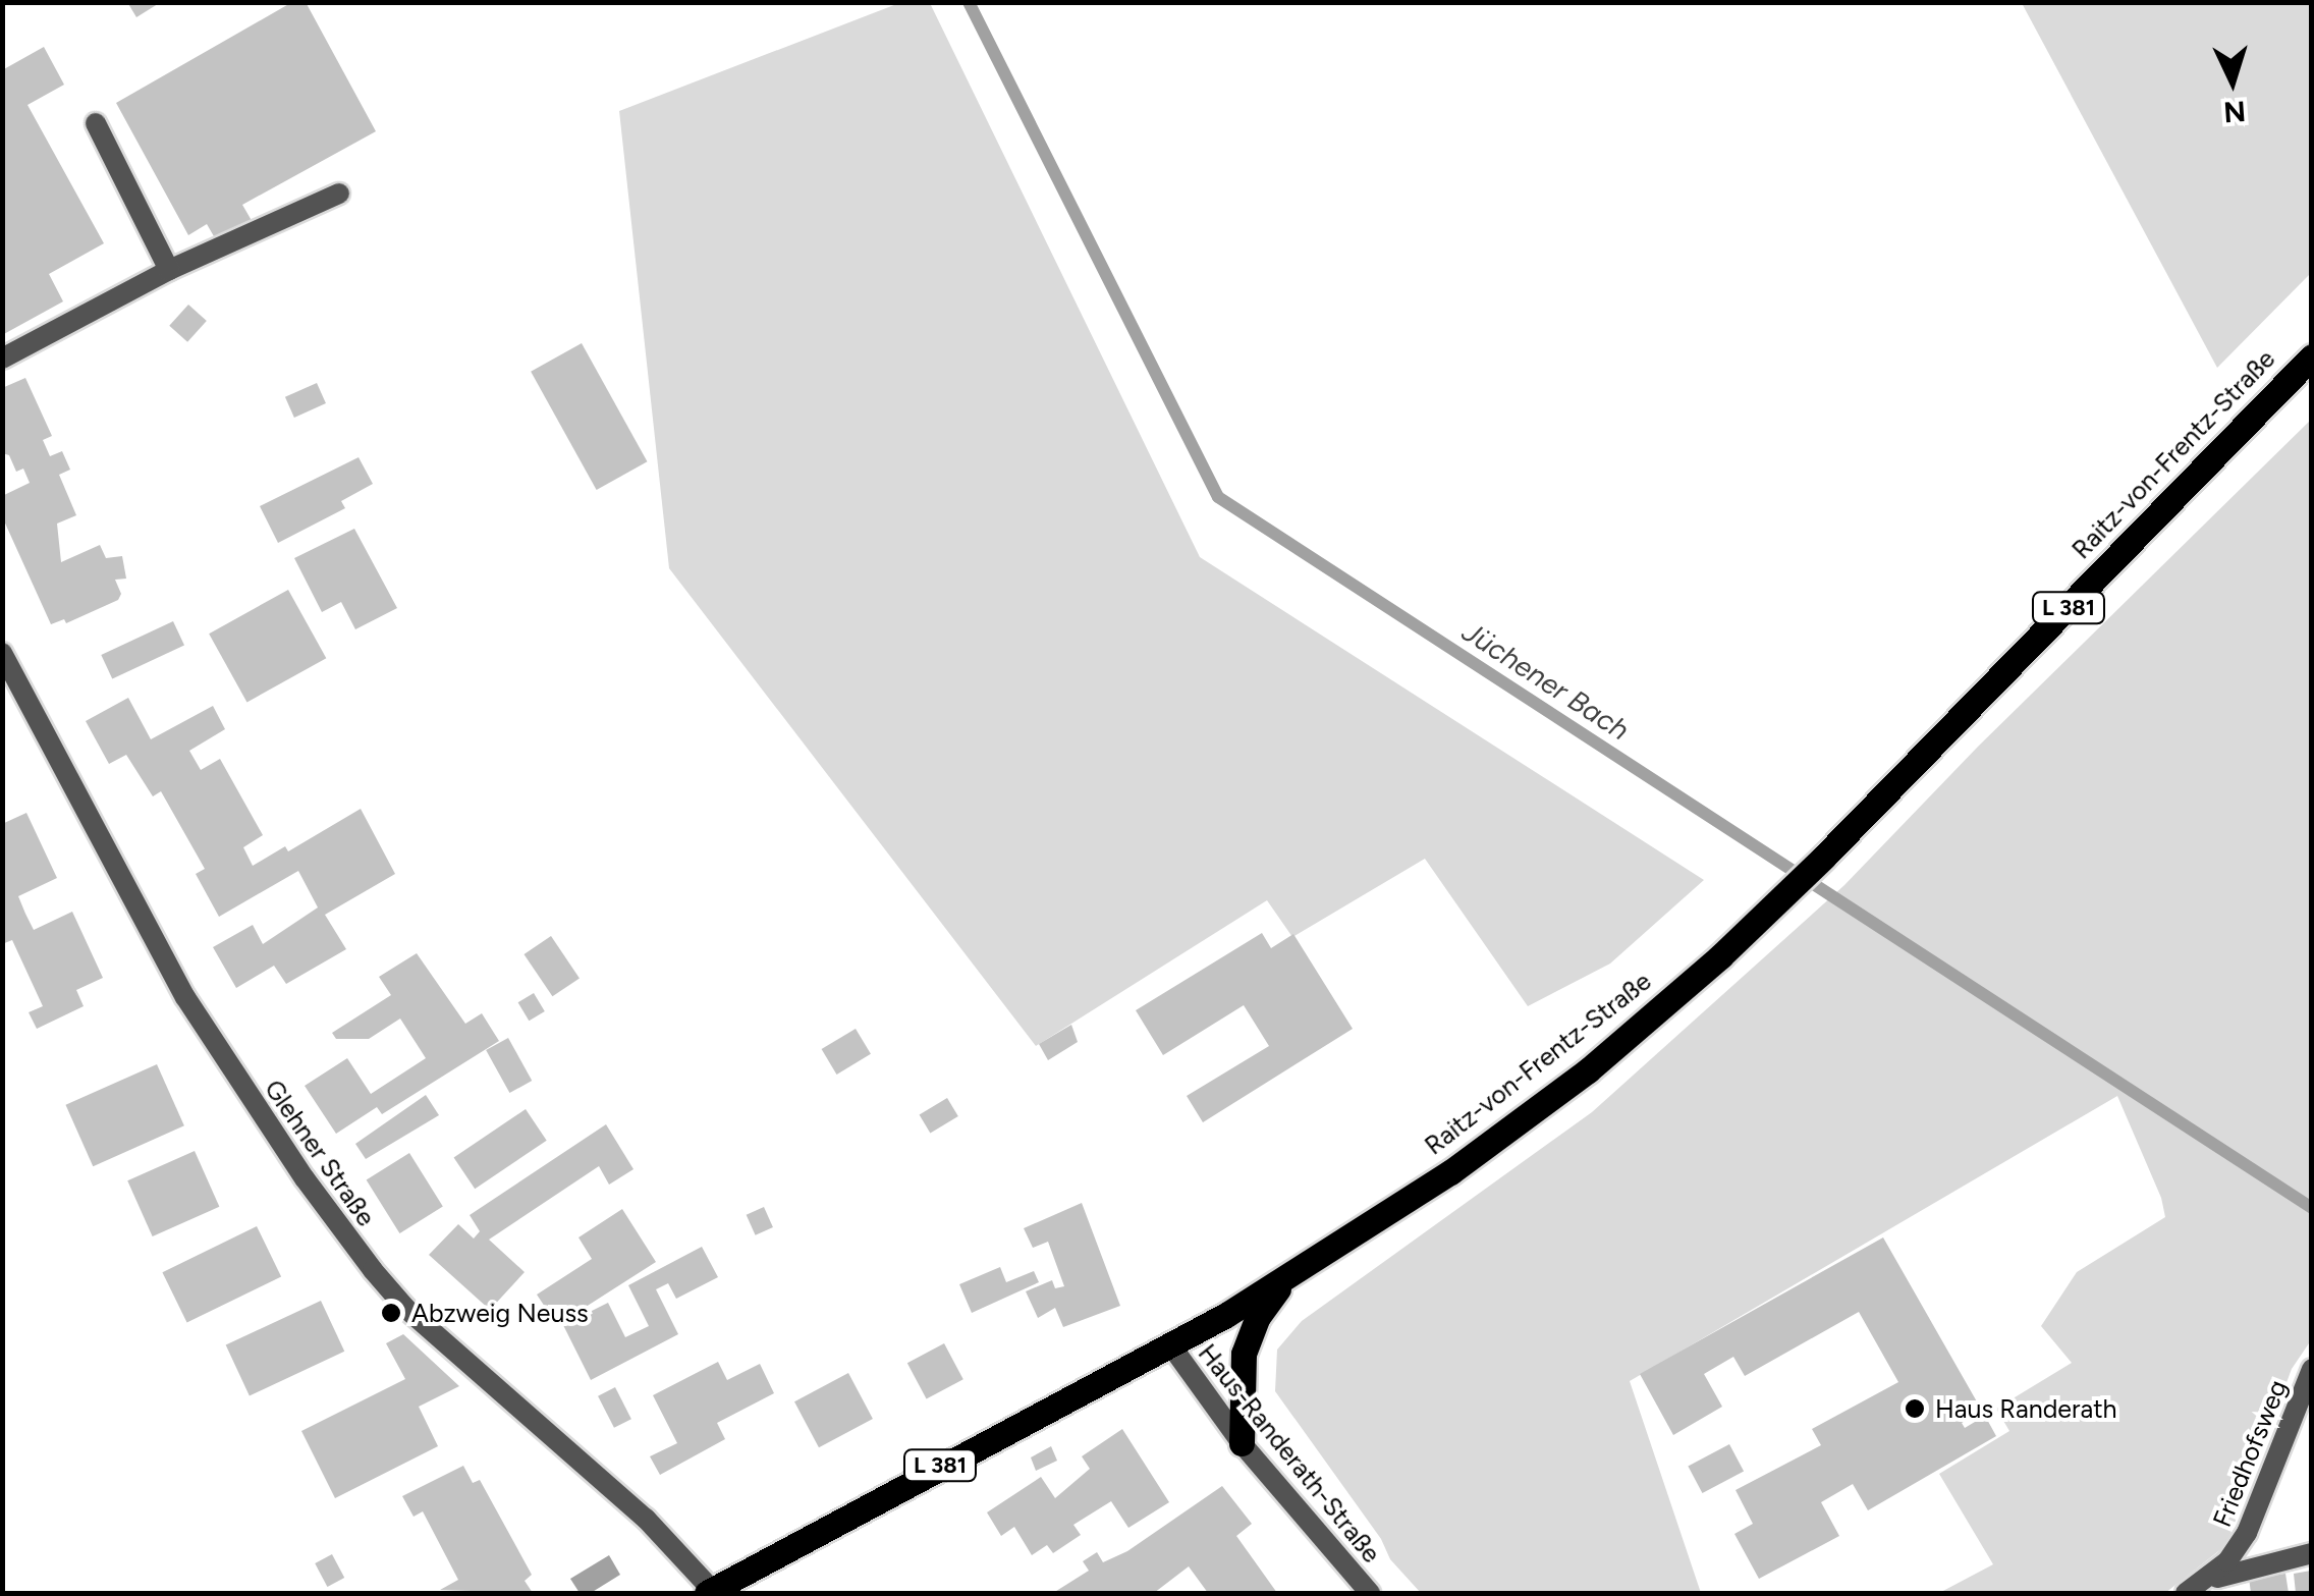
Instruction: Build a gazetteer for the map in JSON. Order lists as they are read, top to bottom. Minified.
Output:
{"streets":{"main road":["Raitz-von-Frentz-Straße","L 381"],"street":["Glehner Straße","Haus-Randerath-Straße","Friedhofsweg"]},"crossings":[["Raitz-von-Frentz-Straße","Glehner Straße"],["Raitz-von-Frentz-Straße","Haus-Randerath-Straße"]],"water":["Jüchener Bach"],"places":["Abzweig Neuss","Haus Randerath"],"north":"bottom"}
